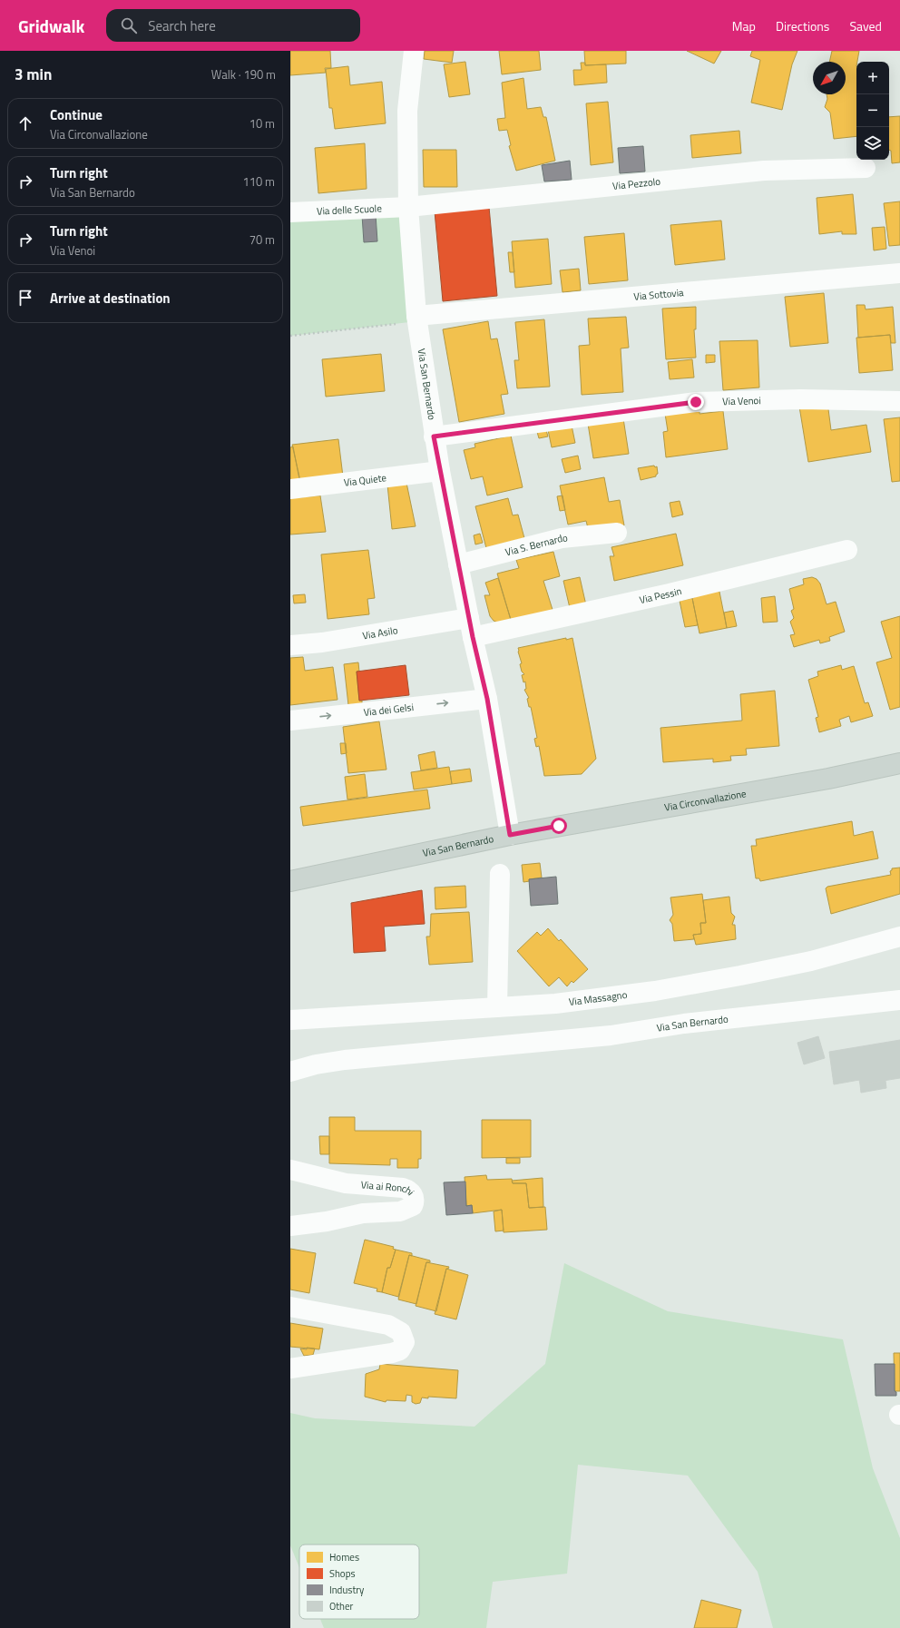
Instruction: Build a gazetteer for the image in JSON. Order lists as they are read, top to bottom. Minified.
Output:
{"streets":{"main road":["Via San Bernardo","Via Circonvallazione"],"street":["Via Pezzolo","Via delle Scuole","Via Sottovia","Via Venoi","Via Quiete","Via S. Bernardo","Via Pessin","Via Asilo","Via dei Gelsi","Via Massagno","Via ai Ronchi"]},"crossings":[["Via Pezzolo","Via delle Scuole"],["Via Pezzolo","Via San Bernardo"],["Via delle Scuole","Via San Bernardo"],["Via Sottovia","Via San Bernardo"],["Via San Bernardo","Via Venoi"],["Via San Bernardo","Via Quiete"],["Via San Bernardo","Via S. Bernardo"],["Via San Bernardo","Via Pessin"],["Via San Bernardo","Via Asilo"],["Via San Bernardo","Via dei Gelsi"],["Via San Bernardo","Via Circonvallazione"]],"one_way":["Via dei Gelsi"],"legend":["Homes","Shops","Industry","Other"],"north":"bottom left","page":{"header":"Gridwalk","search":"Search here","nav":["Map","Directions","Saved"],"heading":["3 min","Walk · 190 m"],"map_buttons":["+","−"],"list":[["Continue","Via Circonvallazione","10 m"],["Turn right","Via San Bernardo","110 m"],["Turn right","Via Venoi","70 m"],"Arrive at destination"]}}
